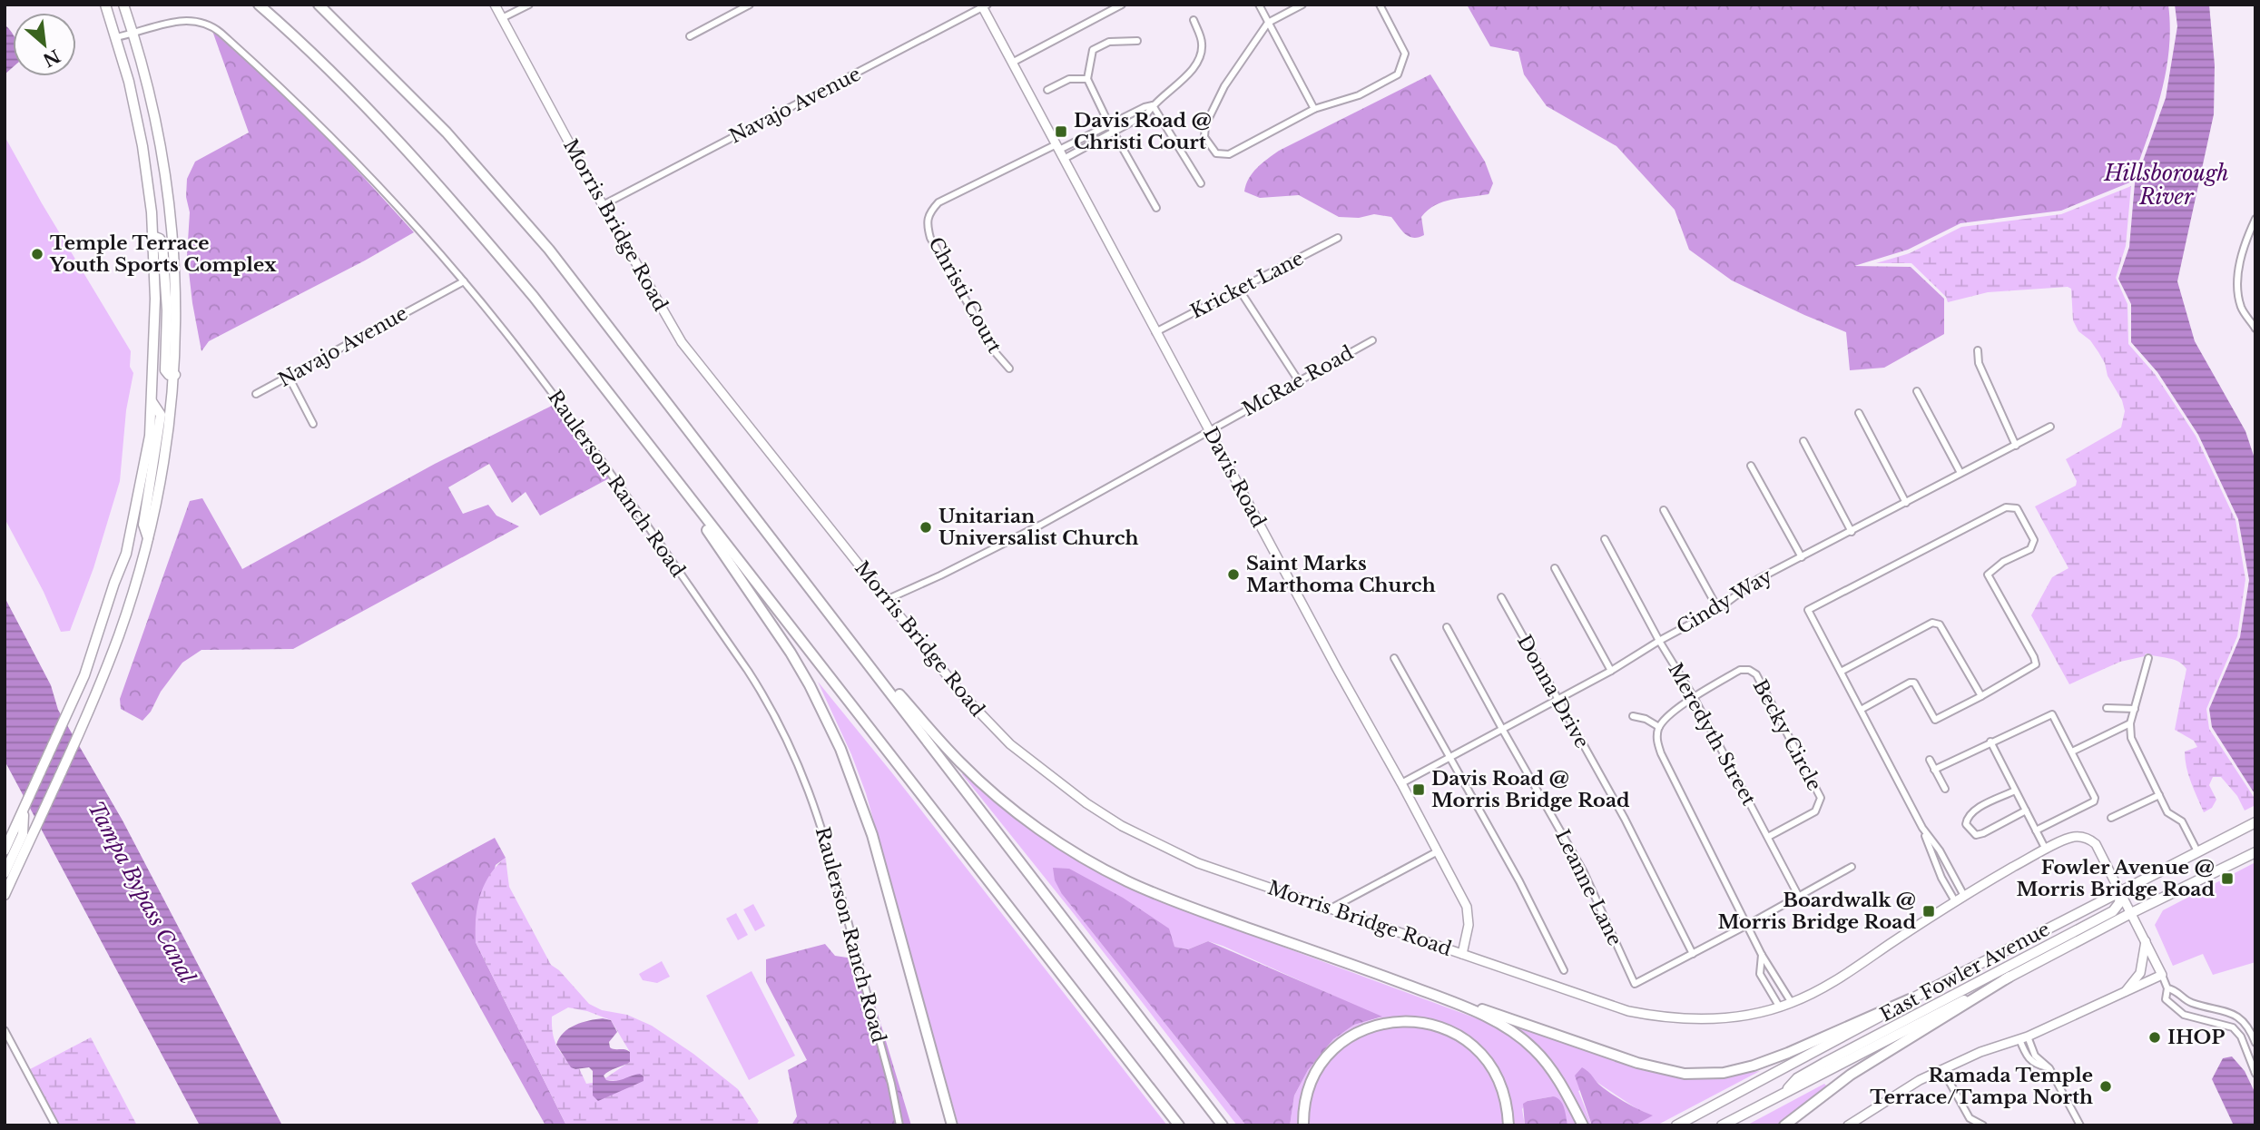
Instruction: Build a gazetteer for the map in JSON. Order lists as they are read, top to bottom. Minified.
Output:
{"streets":{"main road":["East Fowler Avenue"],"street":["Navajo Avenue","Morris Bridge Road","Kricket Lane","Christi Court","McRae Road","Davis Road","Raulerson Ranch Road","Cindy Way","Donna Drive","Meredyth Street","Becky Circle","Leanne Lane"]},"crossings":[["Navajo Avenue","Morris Bridge Road"],["Navajo Avenue","Davis Road"],["Navajo Avenue","Raulerson Ranch Road"],["Morris Bridge Road","McRae Road"],["Morris Bridge Road","Davis Road"],["Morris Bridge Road","East Fowler Avenue"],["Kricket Lane","Davis Road"],["Christi Court","Davis Road"],["McRae Road","Davis Road"],["Davis Road","Cindy Way"],["Cindy Way","Donna Drive"],["Cindy Way","Meredyth Street"],["Cindy Way","Leanne Lane"],["Donna Drive","Leanne Lane"],["Meredyth Street","Becky Circle"]],"water":["Hillsborough River","Tampa Bypass Canal"],"places":{"transit":["Davis Road @ Christi Court","Davis Road @ Morris Bridge Road","Fowler Avenue @ Morris Bridge Road","Boardwalk @ Morris Bridge Road"],"other":["Temple Terrace Youth Sports Complex","Unitarian Universalist Church","Saint Marks Marthoma Church","IHOP","Ramada Temple Terrace/Tampa North"]},"north":"bottom right"}
